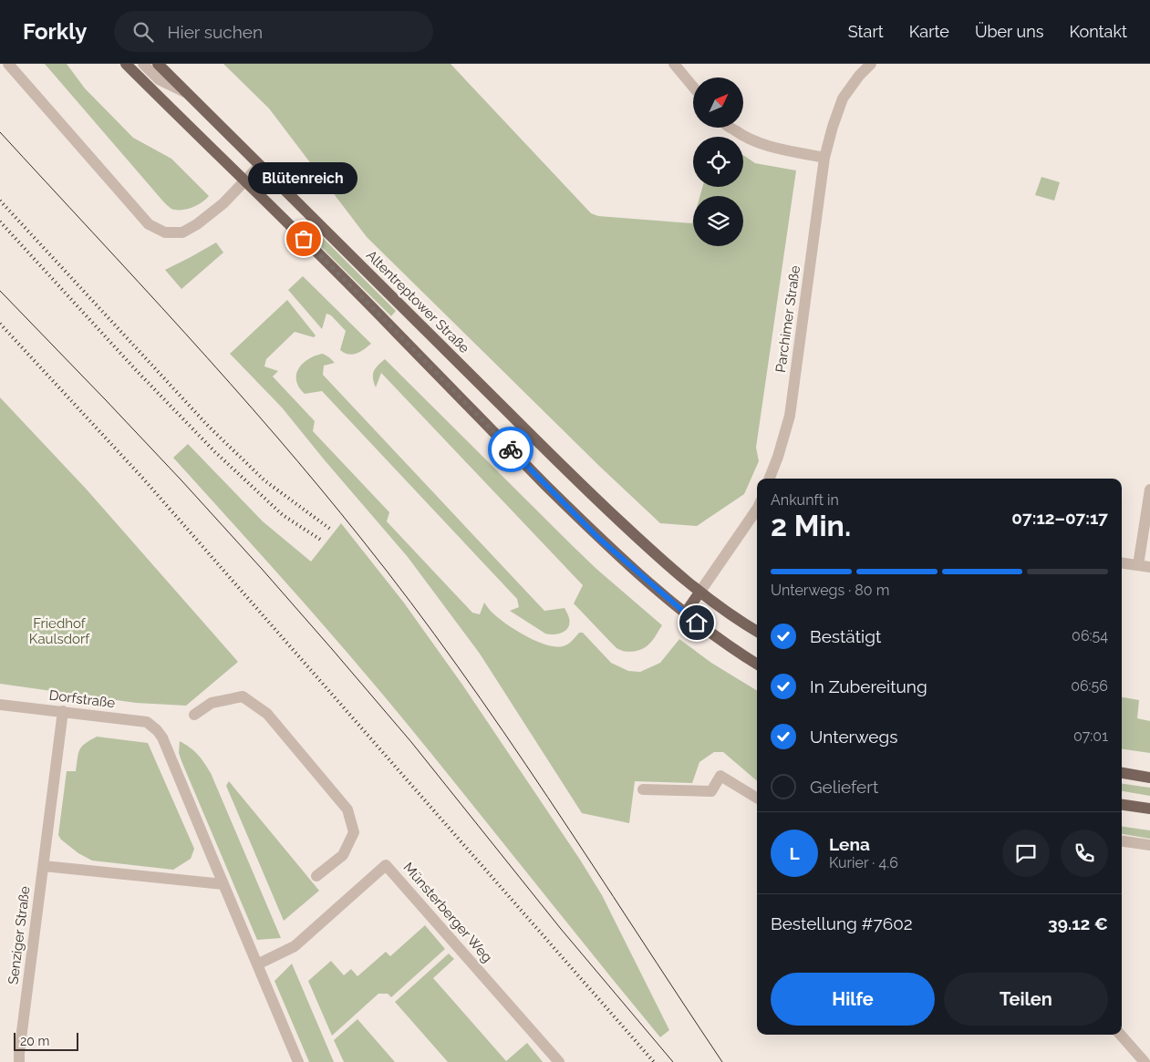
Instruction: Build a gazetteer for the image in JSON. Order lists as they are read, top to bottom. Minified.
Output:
{"streets":{"main road":["Altentreptower Straße"],"street":["Parchimer Straße","Dorfstraße","Münsterberger Weg","Senziger Straße"]},"crossings":[["Dorfstraße","Senziger Straße"]],"parks":["Friedhof Kaulsdorf"],"places":["Blütenreich"],"scale_bar":"20 m","north":"top right","page":{"header":"Forkly","search":"Hier suchen","nav":["Start","Karte","Über uns","Kontakt"],"bubble":"Blütenreich","heading":["2 Min.","Ankunft in","07:12–07:17"],"panel":["Lena","Kurier · 4.6","Bestellung #7602","39.12 €"],"bar":"Unterwegs · 80 m","list":[["Bestätigt","06:54"],["In Zubereitung","06:56"],["Unterwegs","07:01"],"Geliefert"],"round":"L","buttons":["Hilfe","Teilen"],"scale":"20 m"}}
